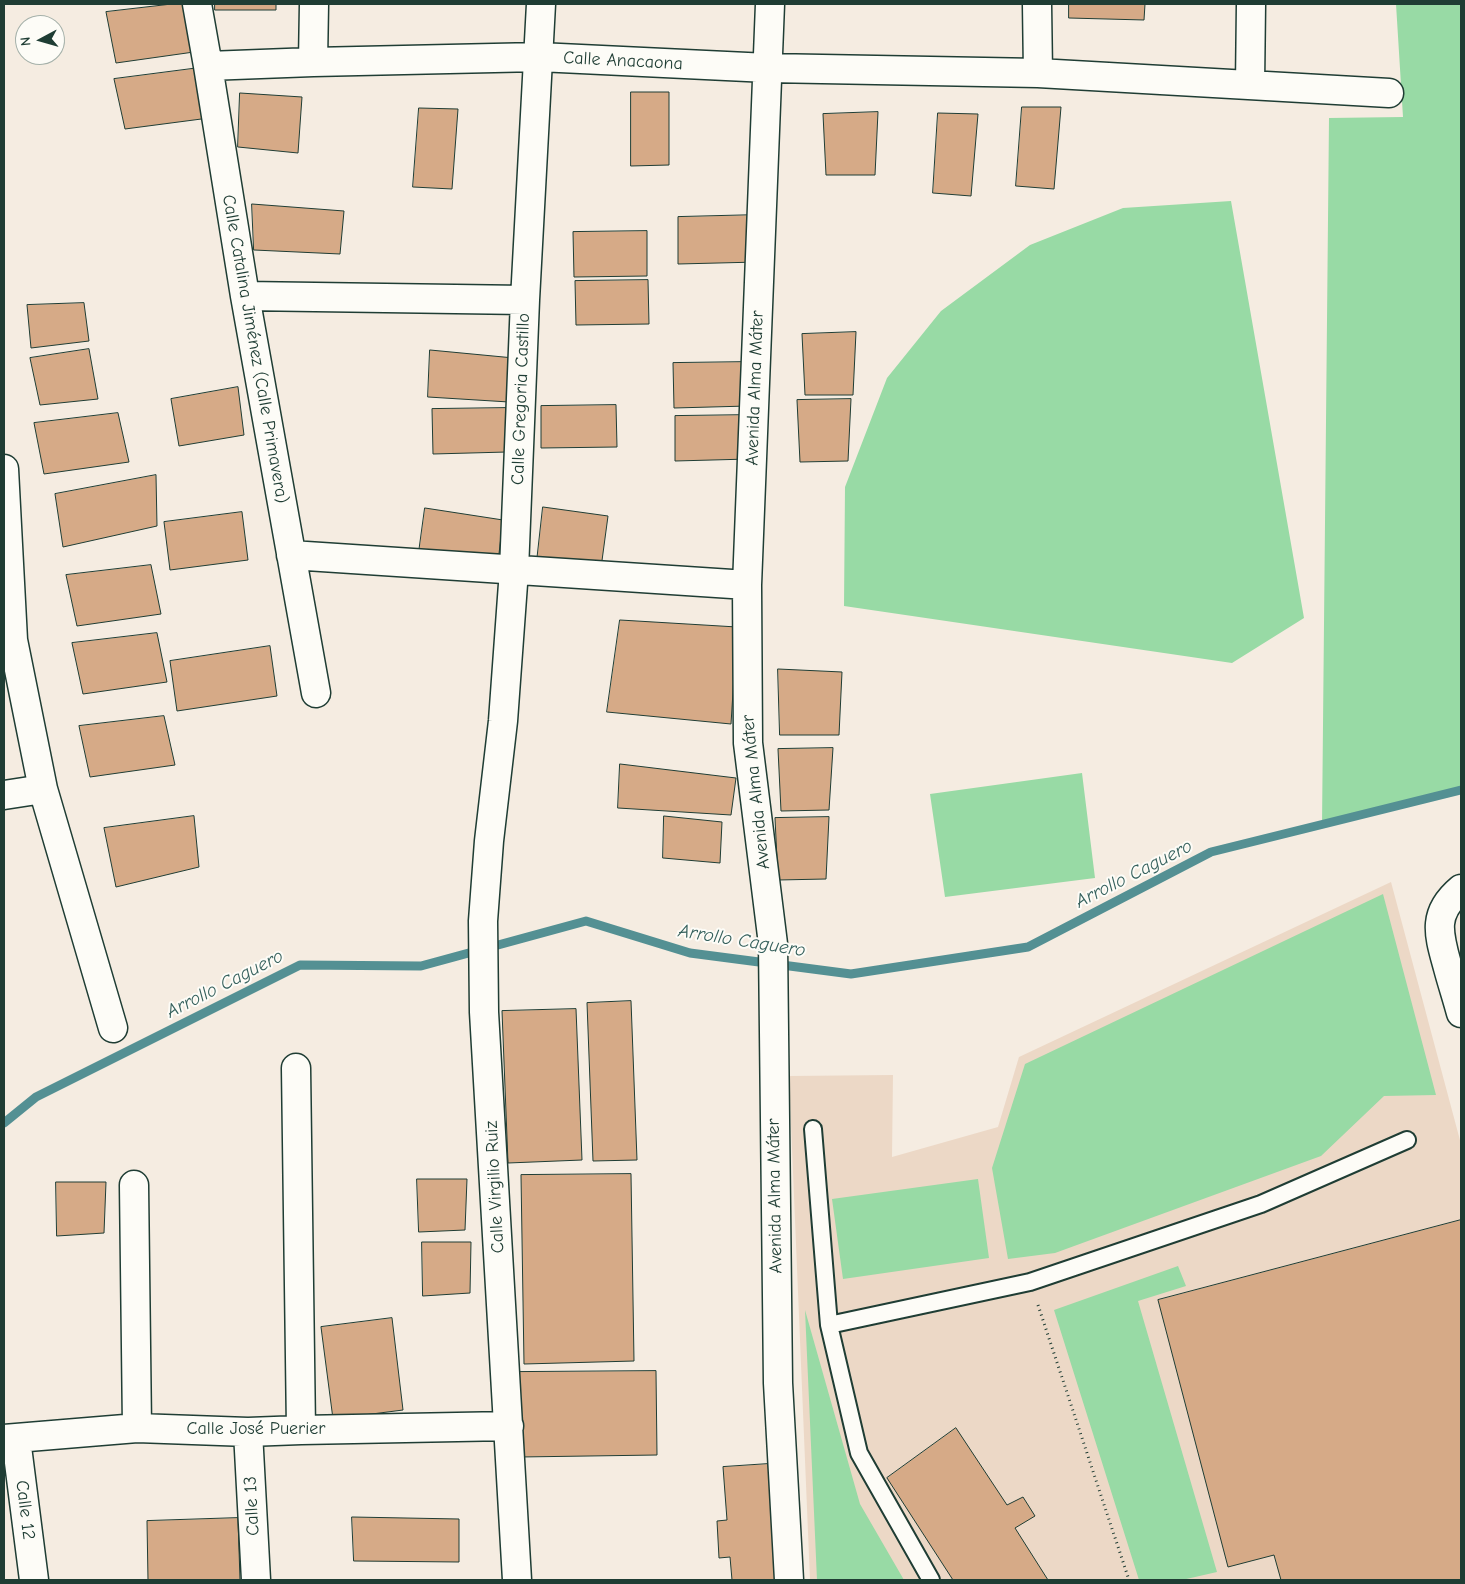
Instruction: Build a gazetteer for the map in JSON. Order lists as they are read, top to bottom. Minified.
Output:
{"streets":{"street":["Calle Anacaona","Calle Catalina Jiménez (Calle Primavera)","Avenida Alma Máter","Calle Gregoria Castillo","Calle Virgilio Ruiz","Calle José Puerier","Calle 13","Calle 12"]},"crossings":[["Calle Anacaona","Calle Catalina Jiménez (Calle Primavera)"],["Calle Anacaona","Avenida Alma Máter"],["Calle Anacaona","Calle Gregoria Castillo"],["Calle Gregoria Castillo","Calle Virgilio Ruiz"],["Calle Virgilio Ruiz","Calle José Puerier"],["Calle José Puerier","Calle 13"],["Calle José Puerier","Calle 12"]],"water":["Arrollo Caguero"],"north":"left"}
